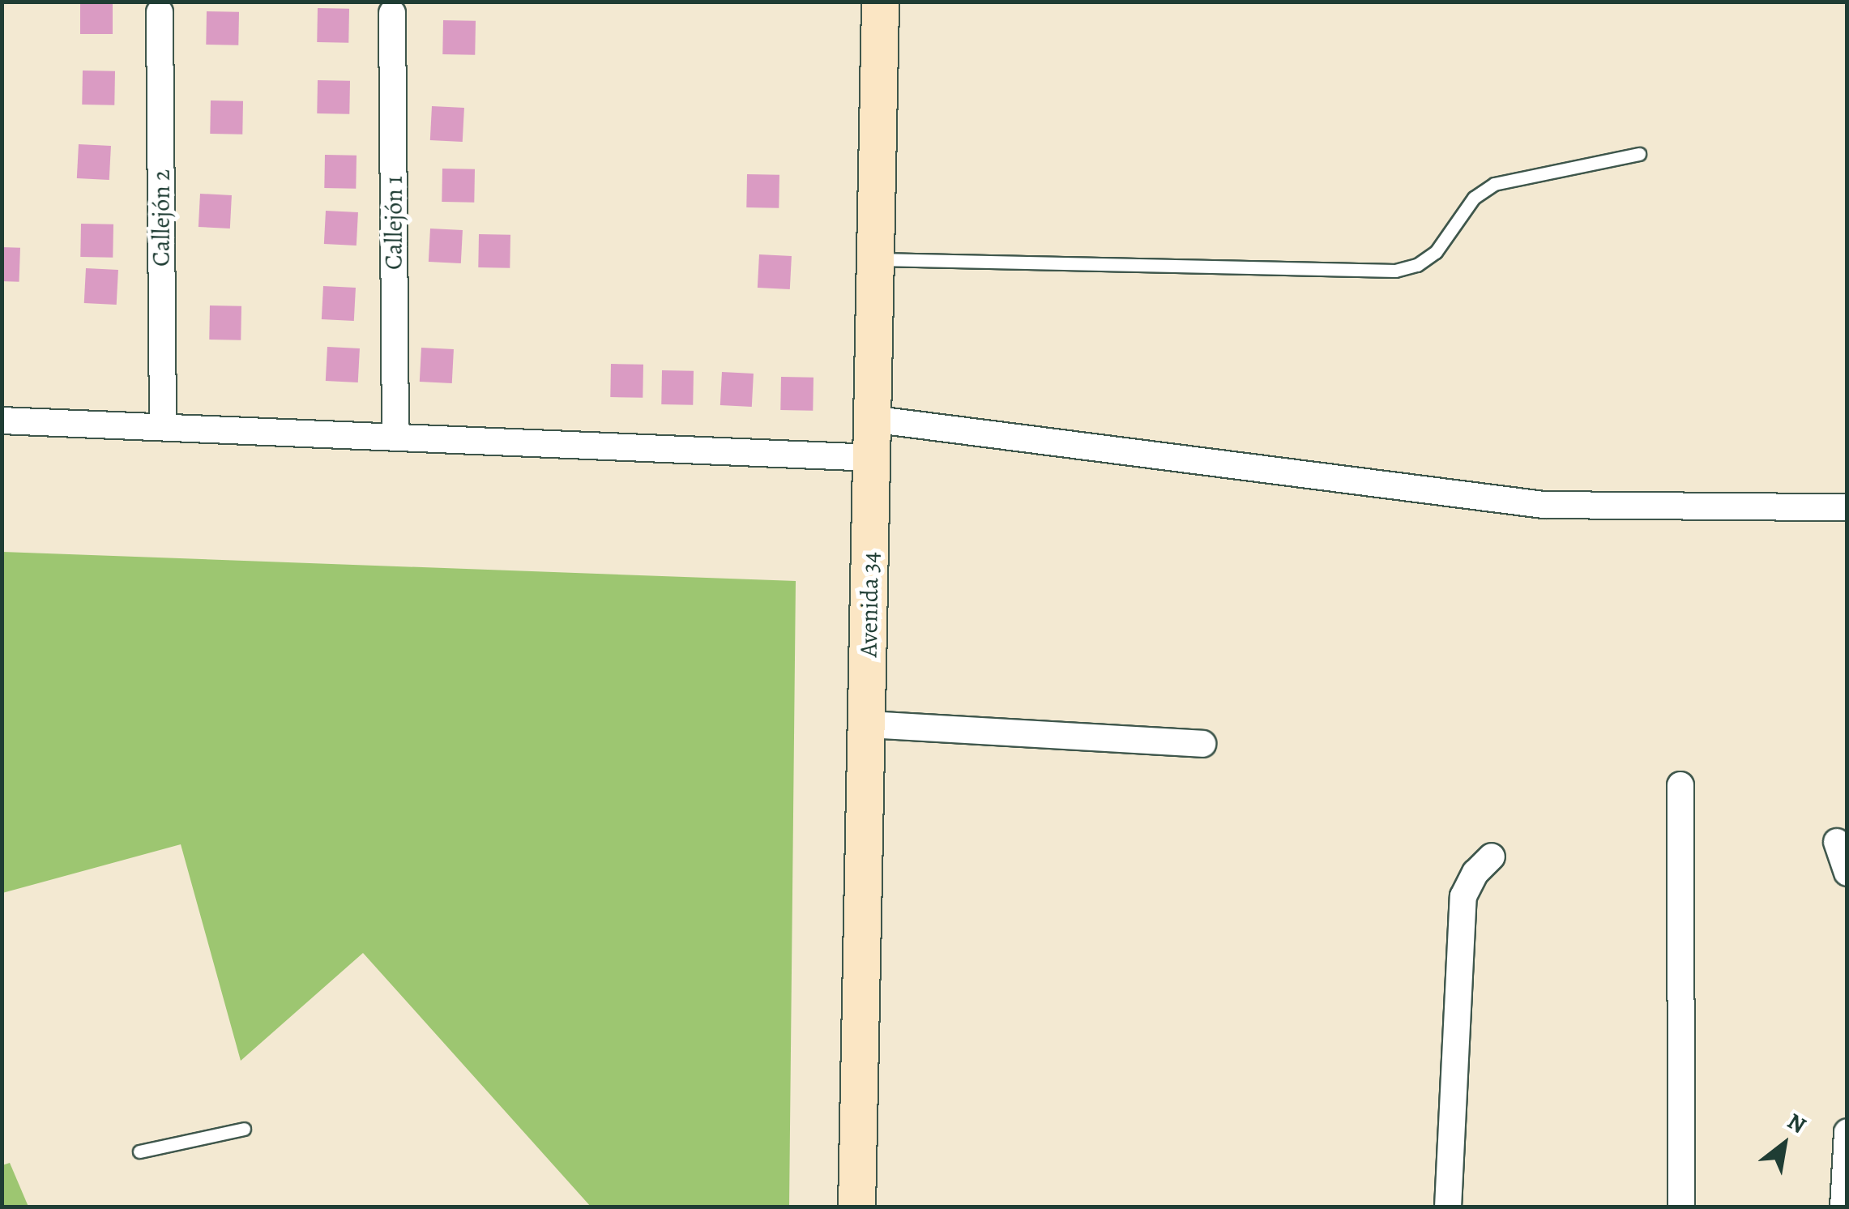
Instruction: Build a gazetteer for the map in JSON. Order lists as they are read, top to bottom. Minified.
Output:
{"streets":{"street":["Callejón 2","Callejón 1","Avenida 34"]},"north":"top right"}
